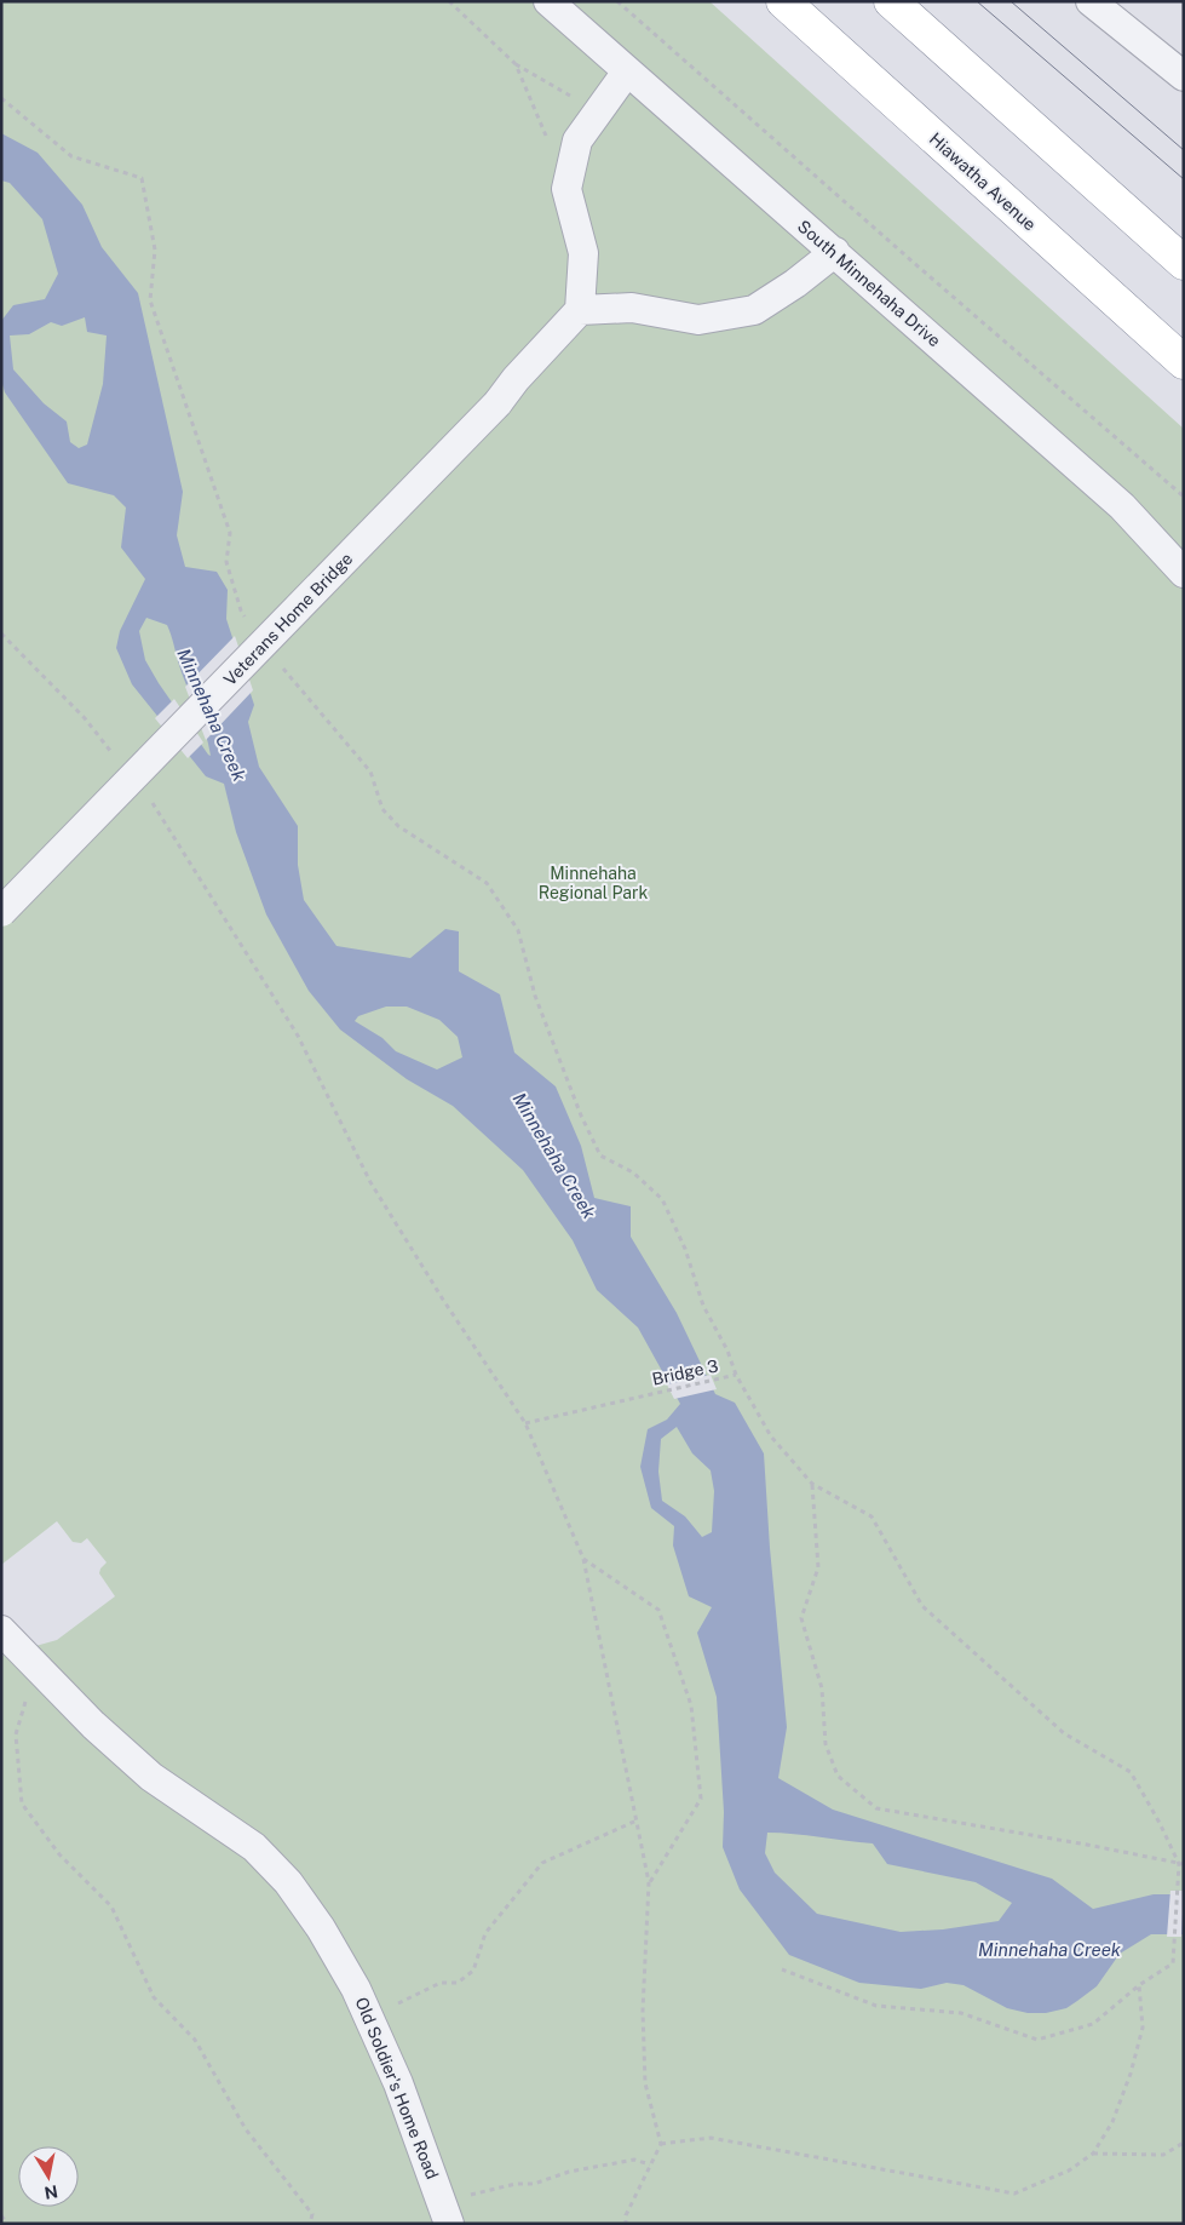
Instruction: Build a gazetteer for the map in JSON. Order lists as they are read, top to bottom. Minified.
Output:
{"streets":{"highway":["Hiawatha Avenue"],"street":["South Minnehaha Drive","Veterans Home Bridge","Old Soldier's Home Road"],"path":["Bridge 3"]},"water":["Minnehaha Creek"],"parks":["Minnehaha Regional Park"],"north":"bottom"}
